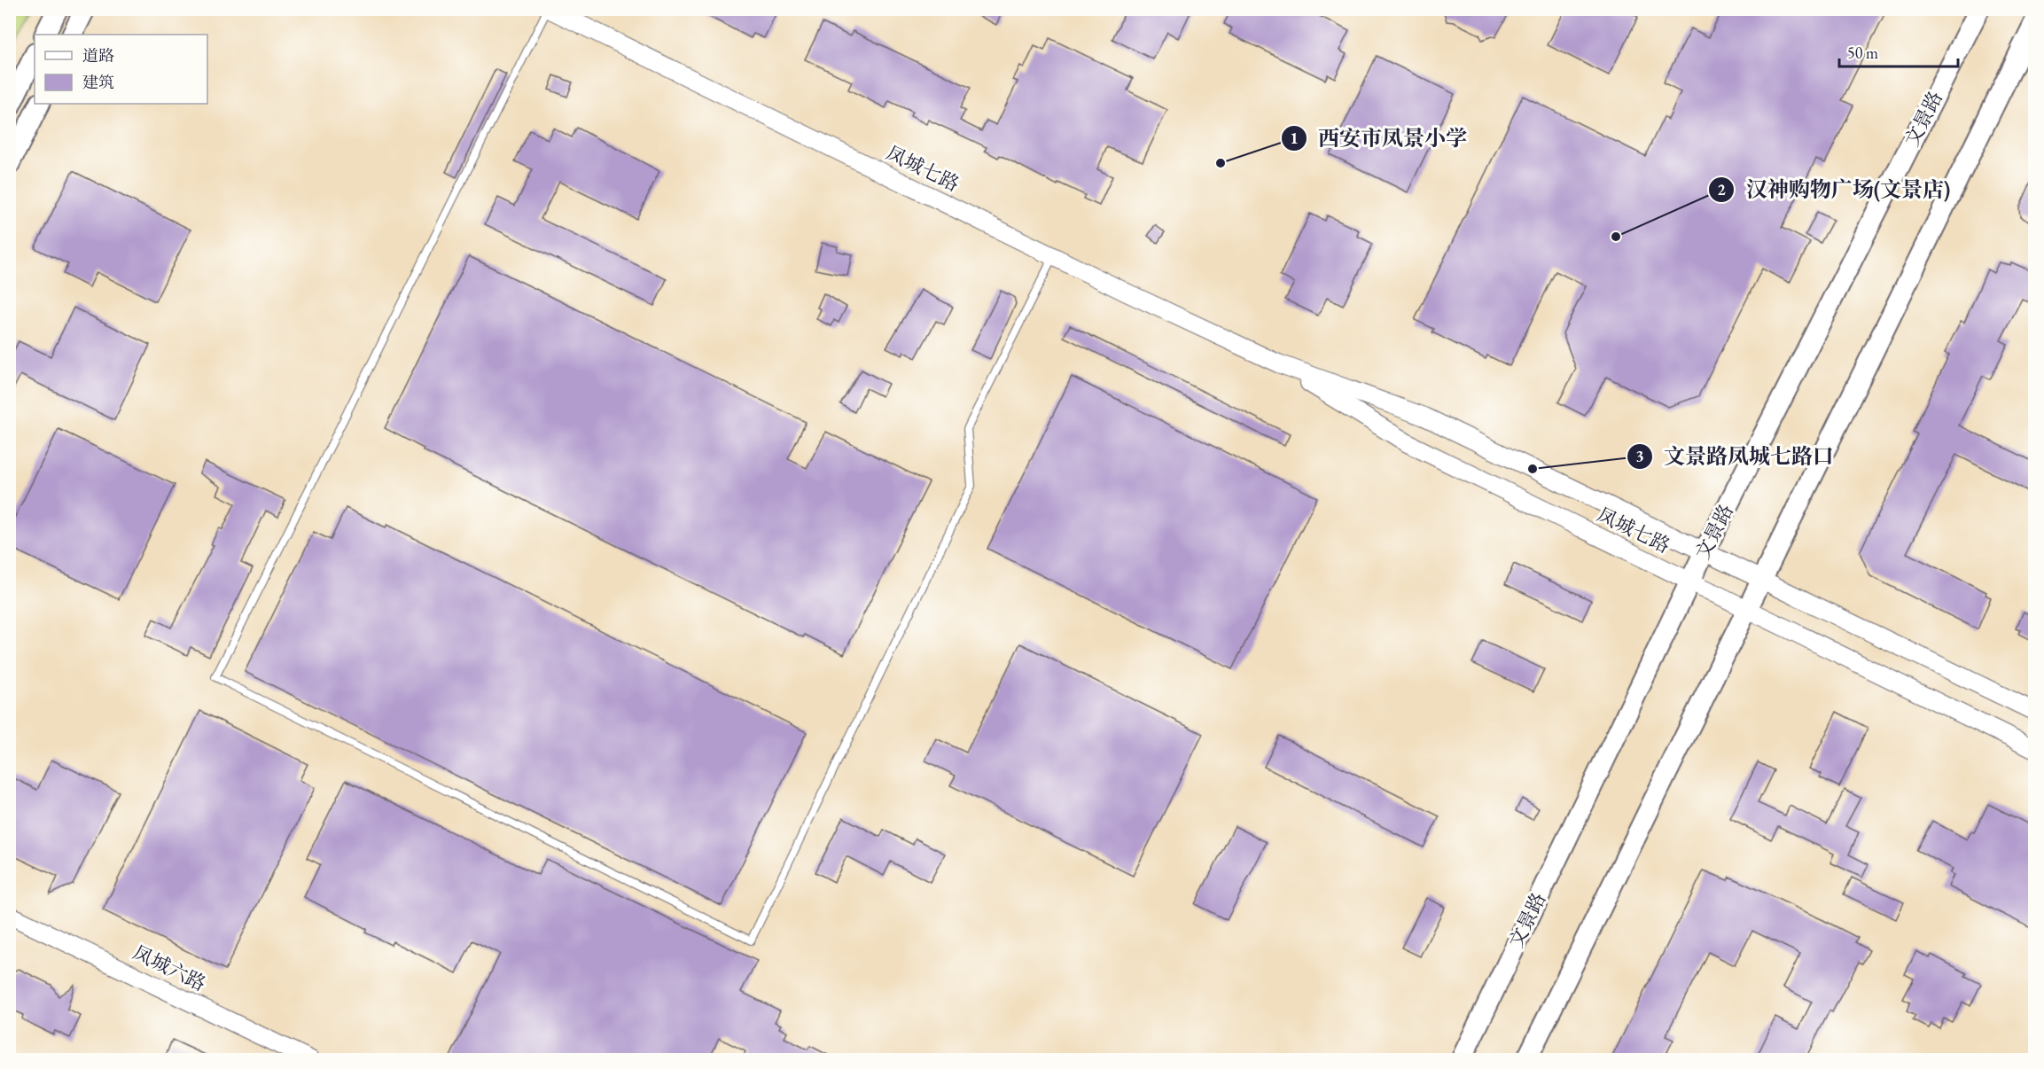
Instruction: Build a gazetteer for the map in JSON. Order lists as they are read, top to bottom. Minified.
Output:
{"streets":{"main road":["文景路"],"street":["凤城七路","凤城六路"]},"crossings":[["文景路","凤城七路"]],"places":["西安市凤景小学","汉神购物广场(文景店)","文景路凤城七路口"],"legend":["道路","建筑"],"scale_bar":"50 m"}
